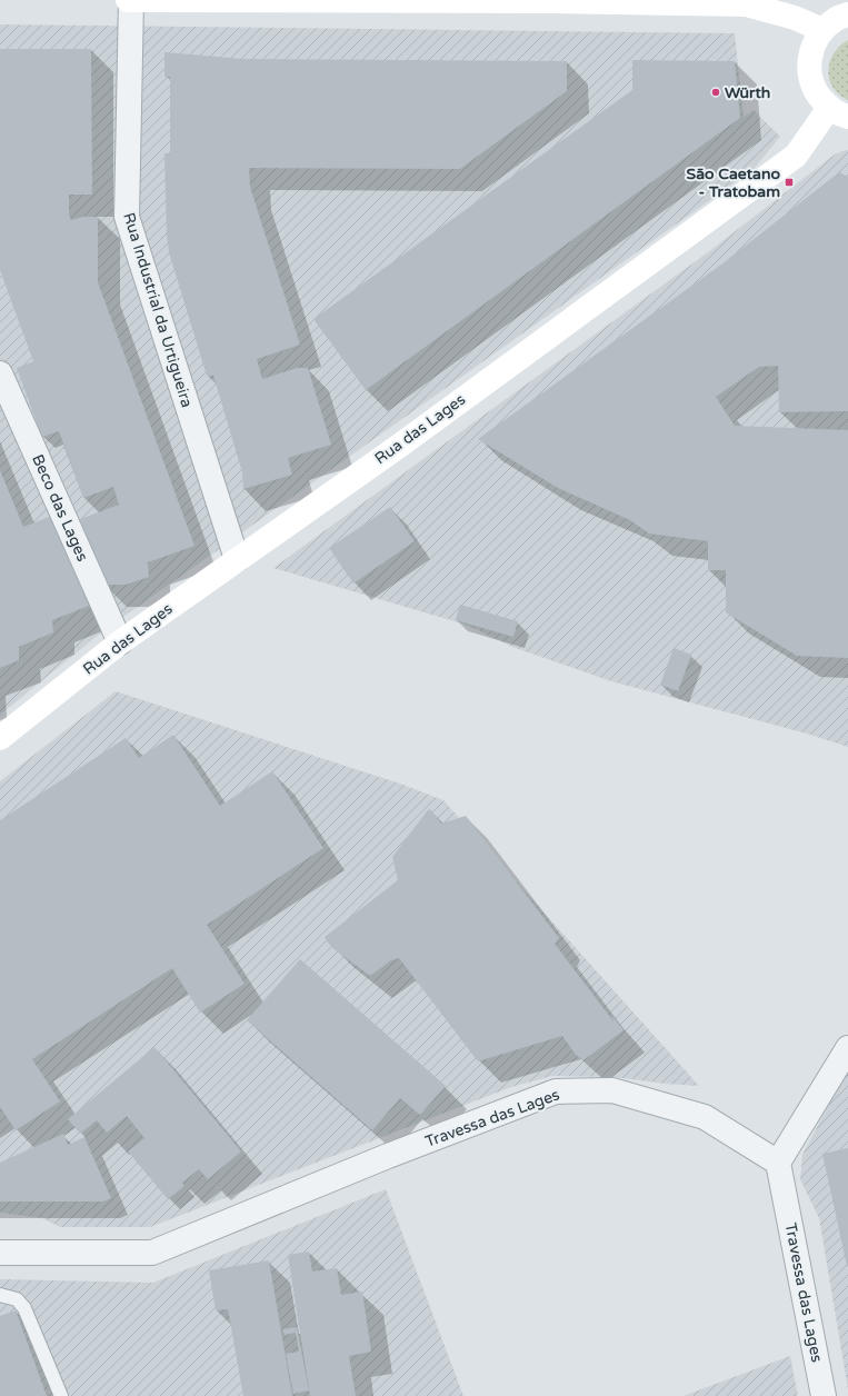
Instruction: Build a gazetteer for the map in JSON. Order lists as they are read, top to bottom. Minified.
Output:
{"streets":{"main road":["Rua das Lages"],"street":["Rua Industrial da Urtigueira","Beco das Lages","Travessa das Lages"]},"crossings":[["Rua Industrial da Urtigueira","Rua das Lages"],["Rua das Lages","Beco das Lages"]],"places":{"other":["Würth"],"transit":["São Caetano - Tratobam"]}}
